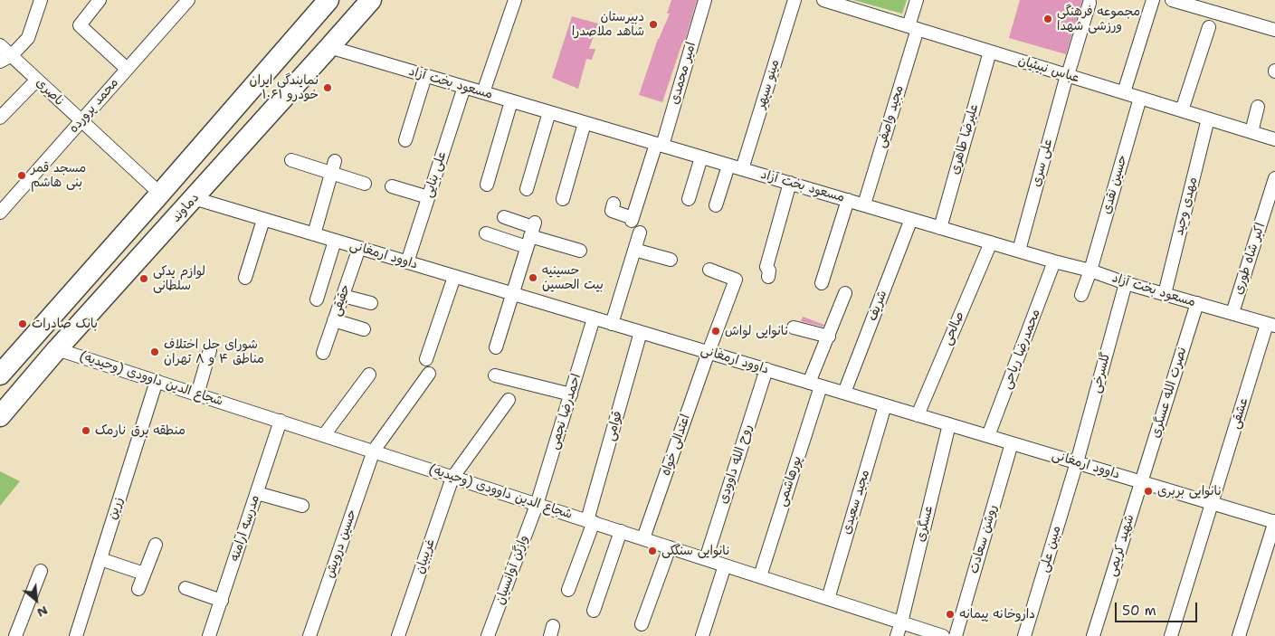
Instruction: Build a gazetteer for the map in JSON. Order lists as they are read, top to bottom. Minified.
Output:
{"streets":{"main road":["دماوند"],"street":["عباس نبیئیان","امیر محمدی","مسعود بخت آزاد","مینو سپهر","ناصری","محمد پرورده","مجید واصفی","علیرضا طاهری","علی سری","علی بنایی","حسین نقدی","مهدی وحید","داوود ارمغانی","اکبر شاه طوری","حقیقی","شریف","صالحی","محمدرضا ریاحی","گلسرخی","شجاع الدین داوودی (وحیدیه)","نصرت الله عسگری","احمدرضا نجمی","عشقی","قوامی","اعتدالی خواه","روح الله داوودی","پورهاشمی","مجید سعیدی","زرین","عسگری","مدرسه ارامنه","روشن سعادت","حسین درویش","شهید کریمی","مبین علی","غریبیان","وازگن آوانسیان"]},"crossings":[["عباس نبیئیان","مجید واصفی"],["عباس نبیئیان","علیرضا طاهری"],["عباس نبیئیان","علی سری"],["عباس نبیئیان","حسین نقدی"],["عباس نبیئیان","مهدی وحید"],["امیر محمدی","مسعود بخت آزاد"],["مسعود بخت آزاد","مینو سپهر"],["مسعود بخت آزاد","مجید واصفی"],["مسعود بخت آزاد","علیرضا طاهری"],["مسعود بخت آزاد","علی سری"],["مسعود بخت آزاد","علی بنایی"],["مسعود بخت آزاد","حسین نقدی"],["مسعود بخت آزاد","مهدی وحید"],["مسعود بخت آزاد","دماوند"],["مسعود بخت آزاد","اکبر شاه طوری"],["مسعود بخت آزاد","شریف"],["مسعود بخت آزاد","صالحی"],["مسعود بخت آزاد","محمدرضا ریاحی"],["مسعود بخت آزاد","گلسرخی"],["مسعود بخت آزاد","نصرت الله عسگری"],["مسعود بخت آزاد","عشقی"],["ناصری","محمد پرورده"],["علی بنایی","داوود ارمغانی"],["دماوند","داوود ارمغانی"],["دماوند","شجاع الدین داوودی (وحیدیه)"],["داوود ارمغانی","حقیقی"],["داوود ارمغانی","شریف"],["داوود ارمغانی","صالحی"],["داوود ارمغانی","محمدرضا ریاحی"],["داوود ارمغانی","گلسرخی"],["داوود ارمغانی","نصرت الله عسگری"],["داوود ارمغانی","احمدرضا نجمی"],["داوود ارمغانی","عشقی"],["داوود ارمغانی","قوامی"],["داوود ارمغانی","اعتدالی خواه"],["داوود ارمغانی","روح الله داوودی"],["داوود ارمغانی","پورهاشمی"],["داوود ارمغانی","مجید سعیدی"],["داوود ارمغانی","عسگری"],["داوود ارمغانی","روشن سعادت"],["داوود ارمغانی","شهید کریمی"],["داوود ارمغانی","مبین علی"],["گلسرخی","مبین علی"],["شجاع الدین داوودی (وحیدیه)","احمدرضا نجمی"],["شجاع الدین داوودی (وحیدیه)","قوامی"],["شجاع الدین داوودی (وحیدیه)","اعتدالی خواه"],["شجاع الدین داوودی (وحیدیه)","روح الله داوودی"],["شجاع الدین داوودی (وحیدیه)","پورهاشمی"],["شجاع الدین داوودی (وحیدیه)","مجید سعیدی"],["شجاع الدین داوودی (وحیدیه)","زرین"],["شجاع الدین داوودی (وحیدیه)","عسگری"],["شجاع الدین داوودی (وحیدیه)","مدرسه ارامنه"],["شجاع الدین داوودی (وحیدیه)","حسین درویش"],["شجاع الدین داوودی (وحیدیه)","غریبیان"],["شجاع الدین داوودی (وحیدیه)","وازگن آوانسیان"],["نصرت الله عسگری","شهید کریمی"],["احمدرضا نجمی","وازگن آوانسیان"]],"places":["مجموعه فرهنگی ورزشی شهدا","دبیرستان شاهد ملاصدرا","نمایندگی ایران خودرو ۱۰۶۱","مسجد قمر بنی هاشم","حسینیه بیت الحسین","لوازم یدکی سلطانی","بانک صادرات","نانوایی لواش","شورای حل اختلاف مناطق ۴ و ۸ تهران","منطقه برق نارمک","نانوایی بربری","نانوایی سنگکی","داروخانه پیمانه"],"scale_bar":"50 m","north":"bottom right"}
